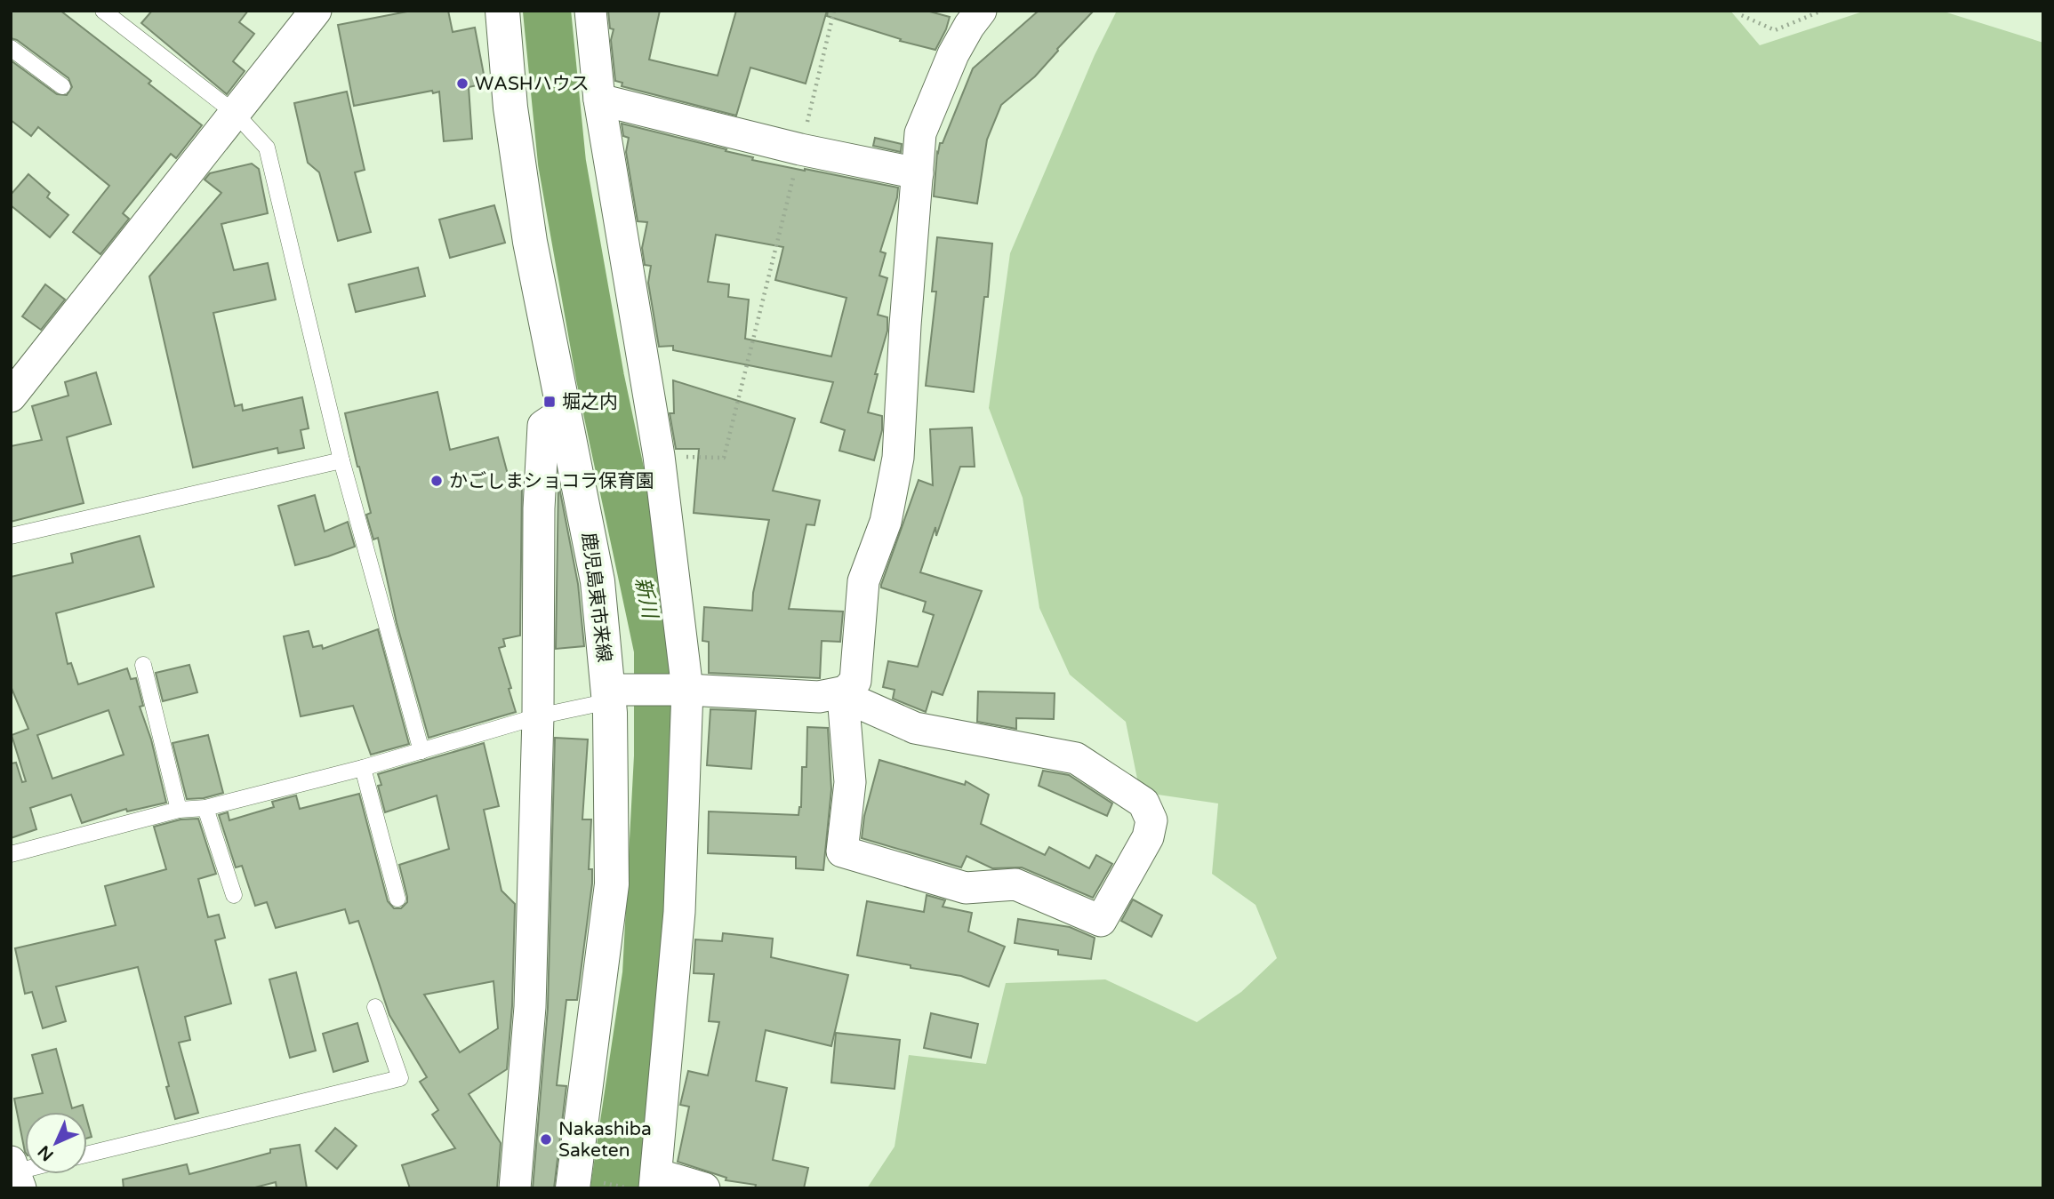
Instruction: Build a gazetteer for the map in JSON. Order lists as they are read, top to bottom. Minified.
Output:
{"streets":{"main road":["鹿児島東市来線"]},"water":["新川"],"places":{"other":["WASHハウス","かごしまショコラ保育園","Nakashiba Saketen"],"transit":["堀之内"]},"north":"bottom left"}
